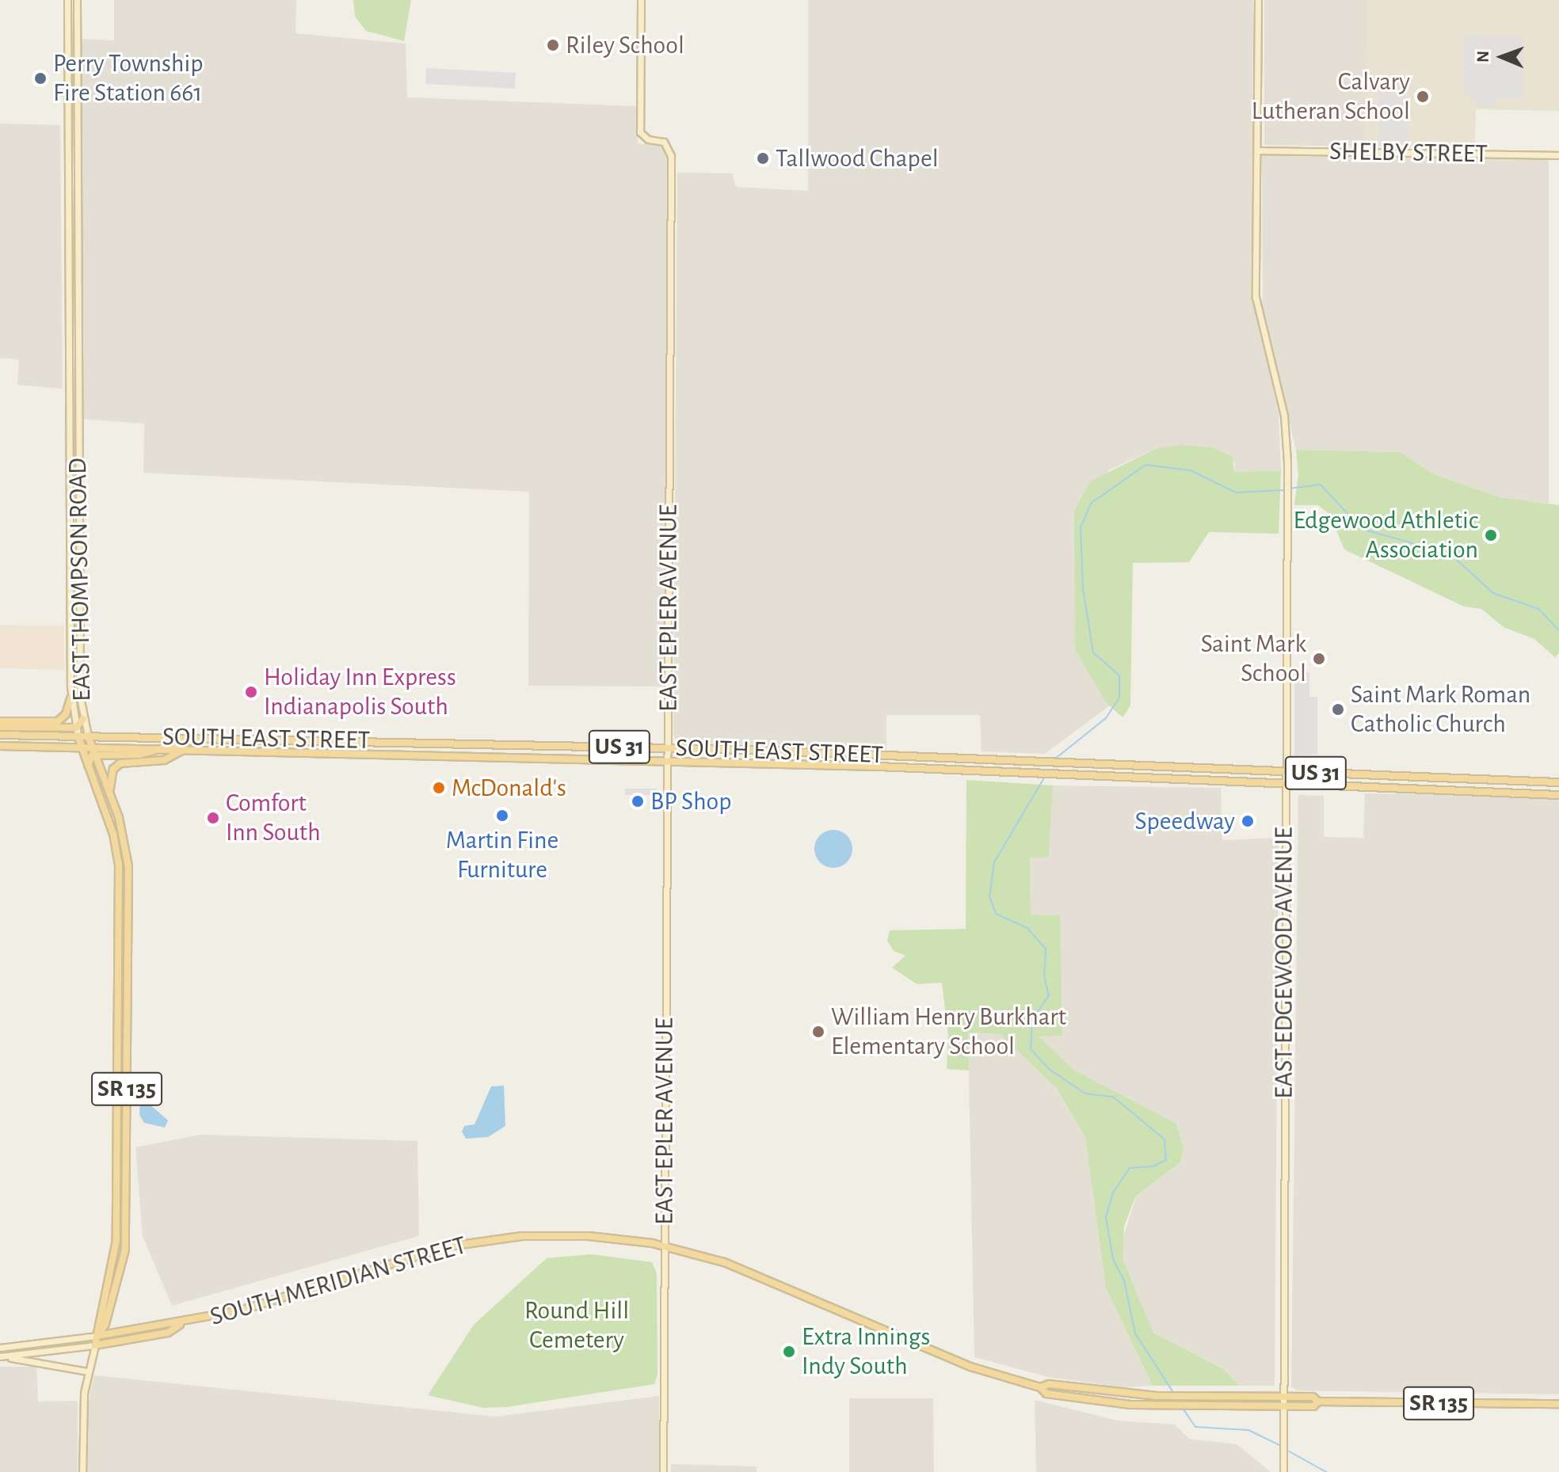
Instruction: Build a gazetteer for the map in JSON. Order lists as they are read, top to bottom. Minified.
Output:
{"streets":{"main road":["SHELBY STREET","EAST THOMPSON ROAD","EAST EPLER AVENUE","SOUTH EAST STREET","US 31","EAST EDGEWOOD AVENUE","SR 135","SOUTH MERIDIAN STREET"]},"crossings":[["SHELBY STREET","EAST EDGEWOOD AVENUE"],["EAST THOMPSON ROAD","SOUTH EAST STREET"],["EAST THOMPSON ROAD","SOUTH MERIDIAN STREET"],["EAST EPLER AVENUE","SOUTH EAST STREET"],["EAST EPLER AVENUE","SOUTH MERIDIAN STREET"],["SOUTH EAST STREET","EAST EDGEWOOD AVENUE"],["EAST EDGEWOOD AVENUE","SOUTH MERIDIAN STREET"]],"parks":["Round Hill Cemetery"],"places":["Riley School","Perry Township Fire Station 661","Calvary Lutheran School","Tallwood Chapel","Edgewood Athletic Association","Saint Mark School","Holiday Inn Express Indianapolis South","Saint Mark Roman Catholic Church","McDonald's","BP Shop","Martin Fine Furniture","Comfort Inn South","Speedway","William Henry Burkhart Elementary School","Extra Innings Indy South"],"north":"left"}
